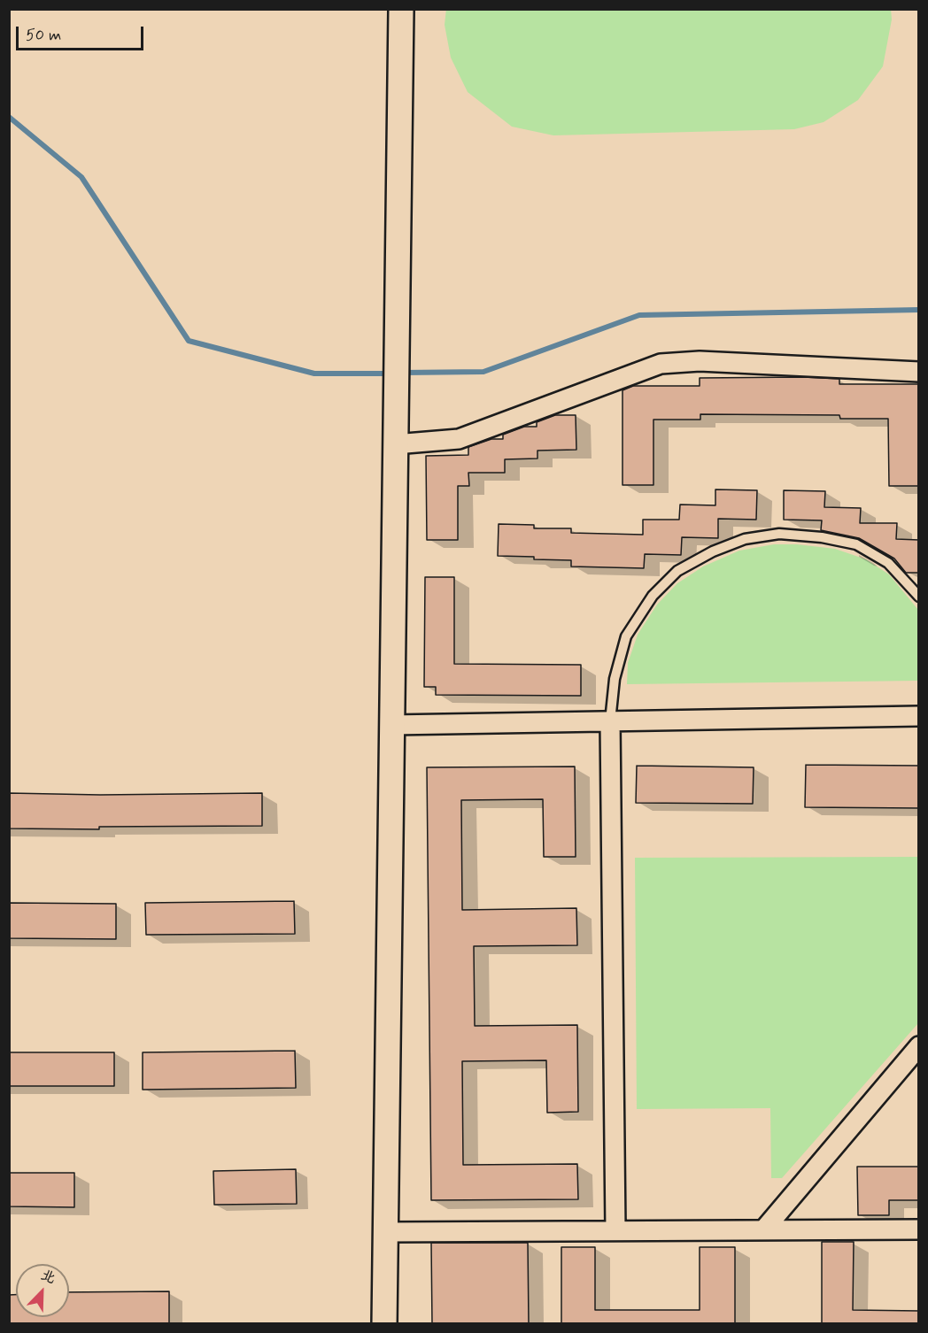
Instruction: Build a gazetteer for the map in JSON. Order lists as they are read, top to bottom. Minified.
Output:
{"scale_bar":"50 m","north":"top right"}
